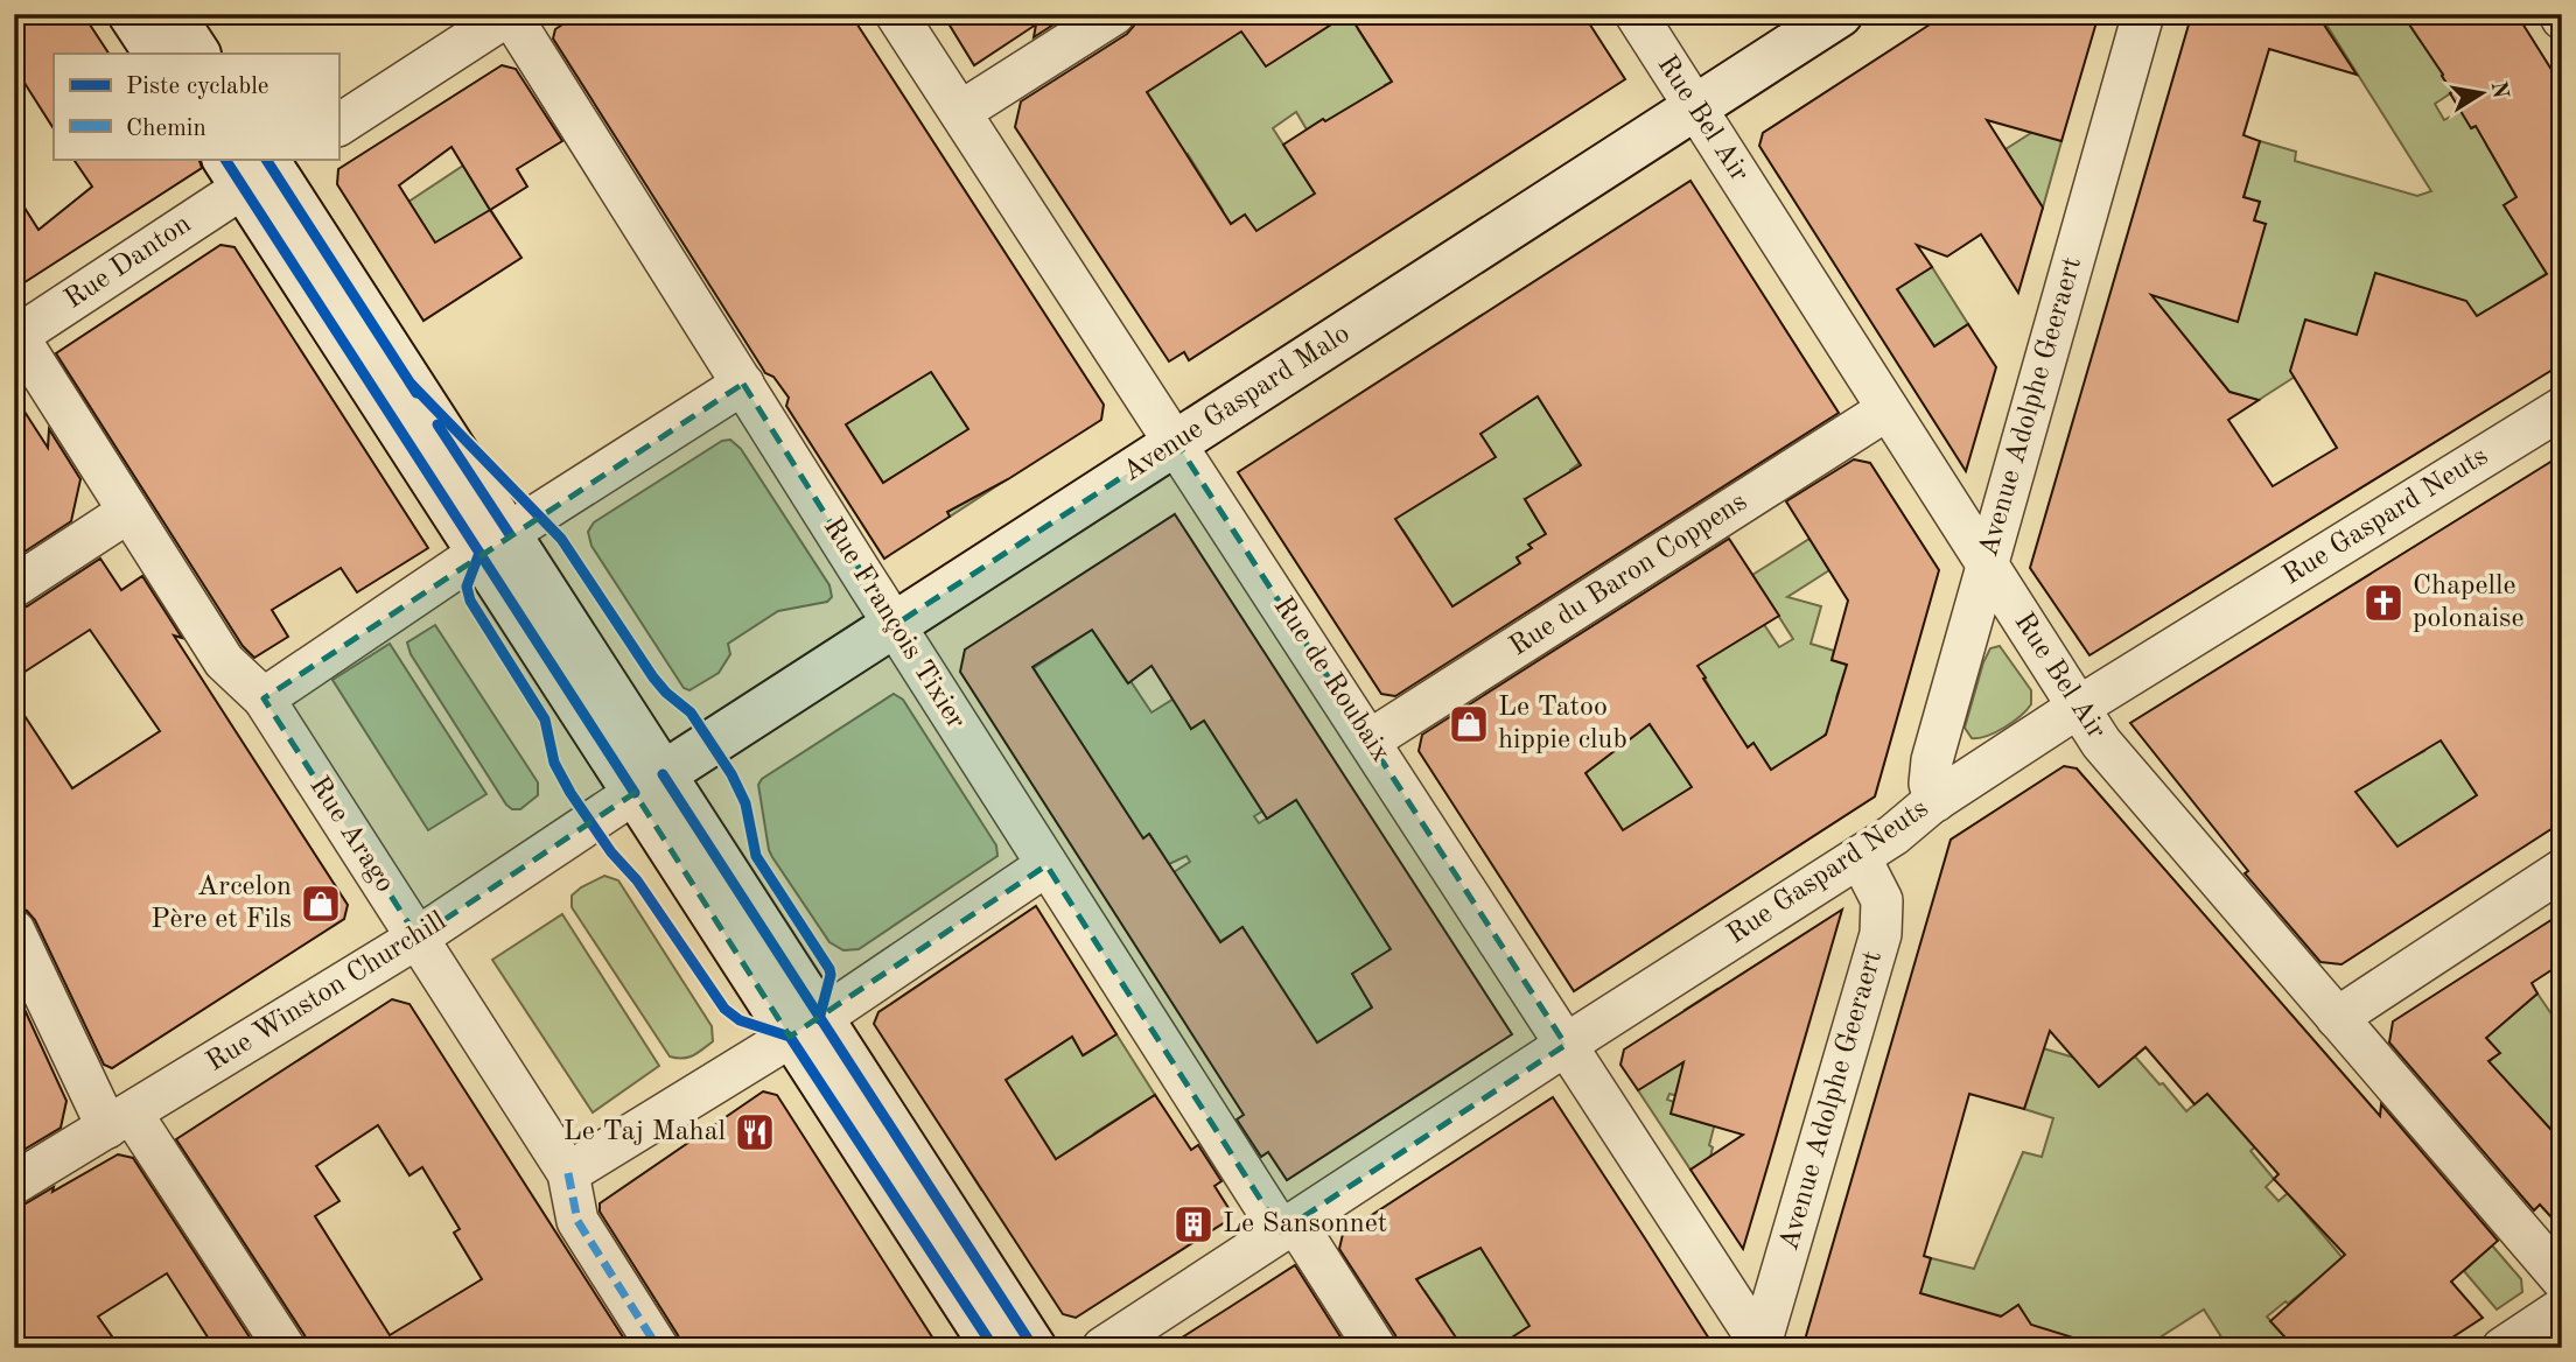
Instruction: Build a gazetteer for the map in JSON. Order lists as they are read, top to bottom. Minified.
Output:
{"streets":{"main road":["Avenue Gaspard Malo"],"street":["Rue Bel Air","Rue Danton","Avenue Adolphe Geeraert","Rue Gaspard Neuts","Rue du Baron Coppens","Rue François Tixier","Rue de Roubaix","Rue Arago","Rue Winston Churchill"]},"crossings":[["Rue Bel Air","Avenue Gaspard Malo"],["Rue Bel Air","Avenue Adolphe Geeraert"],["Rue Bel Air","Rue Gaspard Neuts"],["Rue Bel Air","Rue du Baron Coppens"],["Rue Danton","Rue Arago"],["Avenue Gaspard Malo","Rue François Tixier"],["Avenue Gaspard Malo","Rue de Roubaix"],["Avenue Gaspard Malo","Rue Winston Churchill"],["Avenue Adolphe Geeraert","Rue Gaspard Neuts"],["Avenue Adolphe Geeraert","Rue de Roubaix"],["Rue Gaspard Neuts","Rue François Tixier"],["Rue Gaspard Neuts","Rue de Roubaix"],["Rue du Baron Coppens","Rue de Roubaix"],["Rue Arago","Rue Winston Churchill"]],"places":{"church":["Chapelle polonaise"],"shop":["Le Tatoo hippie club","Arcelon Père et Fils"],"restaurant":["Le Taj Mahal"],"building":["Le Sansonnet"]},"legend":["Piste cyclable","Chemin"],"north":"right"}
